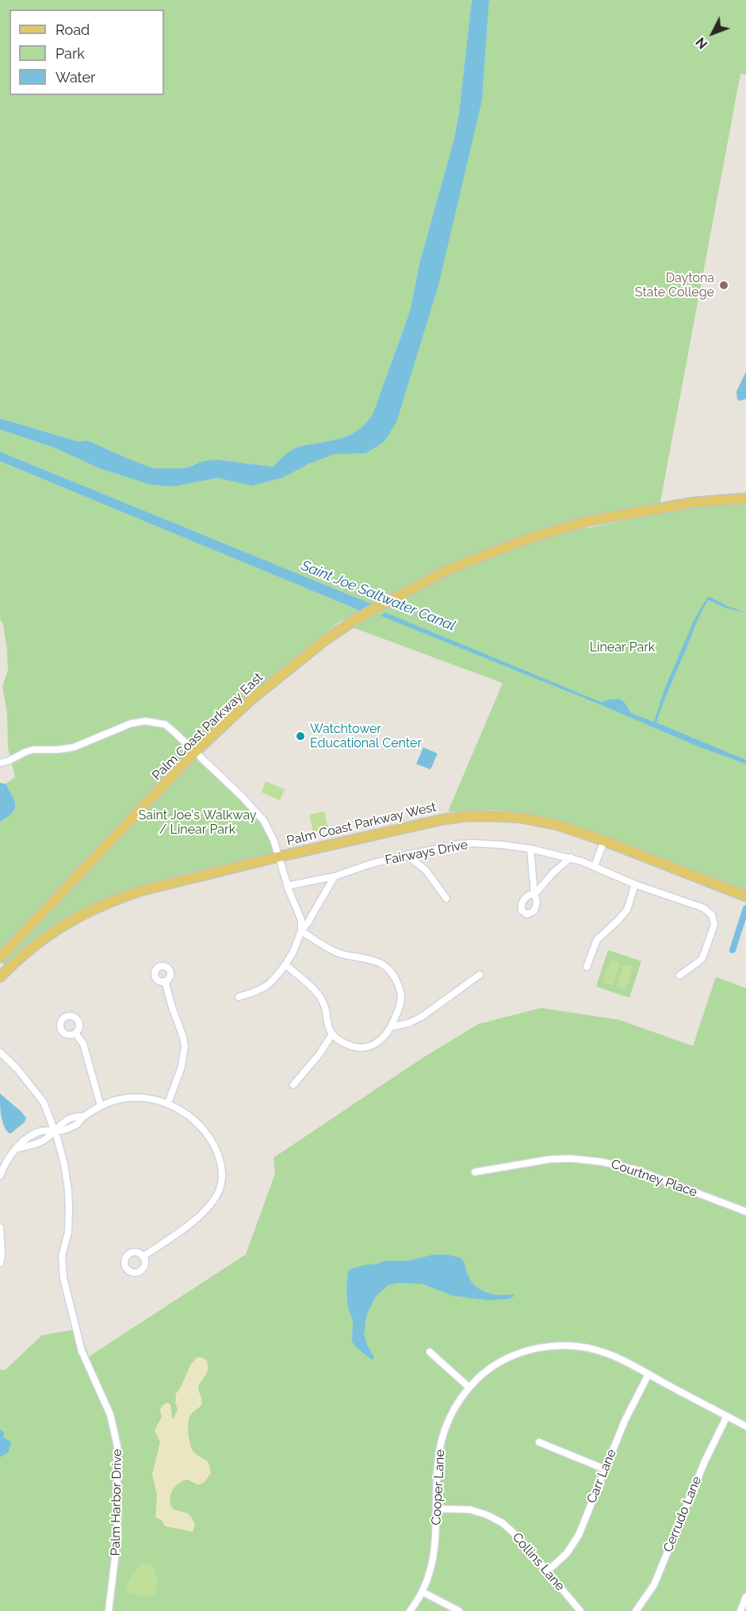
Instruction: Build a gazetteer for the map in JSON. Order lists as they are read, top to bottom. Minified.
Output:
{"streets":{"main road":["Palm Coast Parkway East","Palm Coast Parkway West"],"street":["Fairways Drive","Courtney Place","Carr Lane","Cooper Lane","Palm Harbor Drive","Cerrudo Lane","Collins Lane"]},"crossings":[["Carr Lane","Cooper Lane"],["Carr Lane","Collins Lane"],["Cooper Lane","Cerrudo Lane"],["Cooper Lane","Collins Lane"]],"water":["Saint Joe Saltwater Canal"],"parks":["Linear Park","Saint Joe's Walkway / Linear Park"],"places":["Daytona State College","Watchtower Educational Center"],"legend":["Road","Park","Water"],"north":"bottom left"}
